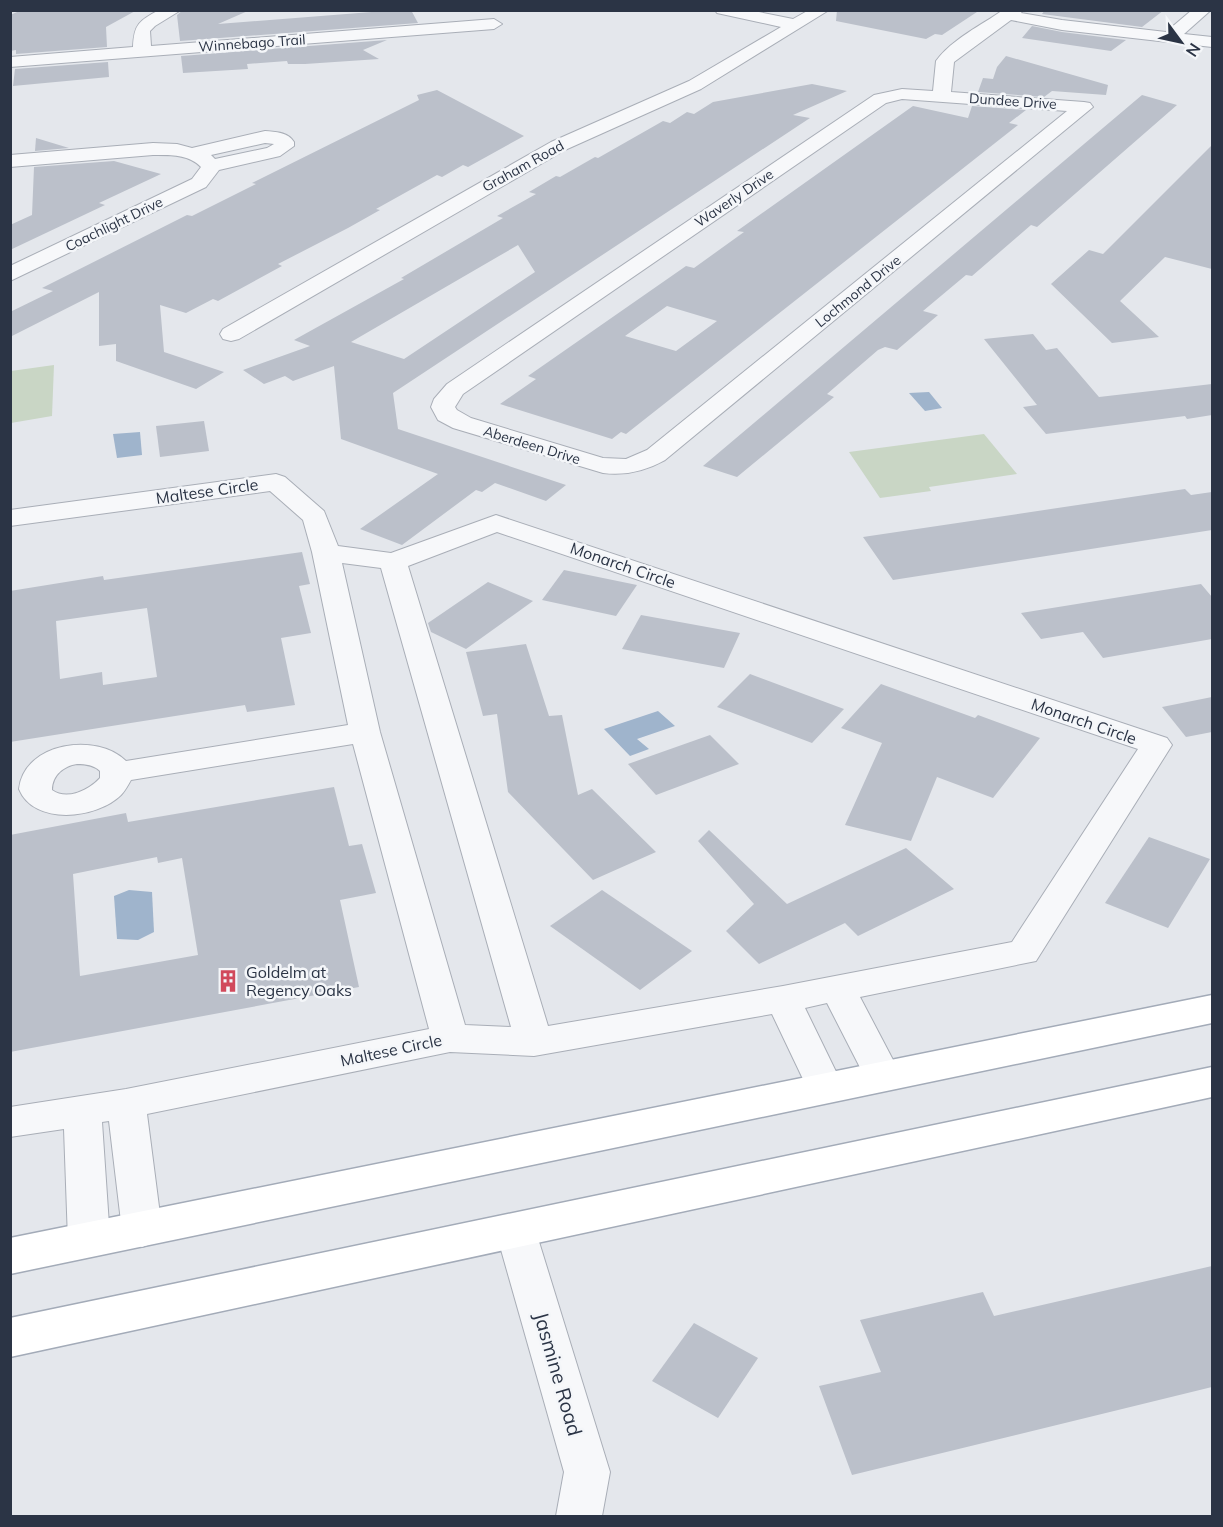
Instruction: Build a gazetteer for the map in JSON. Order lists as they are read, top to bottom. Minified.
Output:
{"streets":{"street":["Winnebago Trail","Dundee Drive","Graham Road","Waverly Drive","Coachlight Drive","Lochmond Drive","Aberdeen Drive","Maltese Circle","Monarch Circle","Jasmine Road"]},"crossings":[["Dundee Drive","Waverly Drive"],["Dundee Drive","Lochmond Drive"],["Waverly Drive","Aberdeen Drive"],["Lochmond Drive","Aberdeen Drive"],["Maltese Circle","Monarch Circle"]],"places":{"building":["Goldelm at Regency Oaks"]},"north":"bottom right"}
